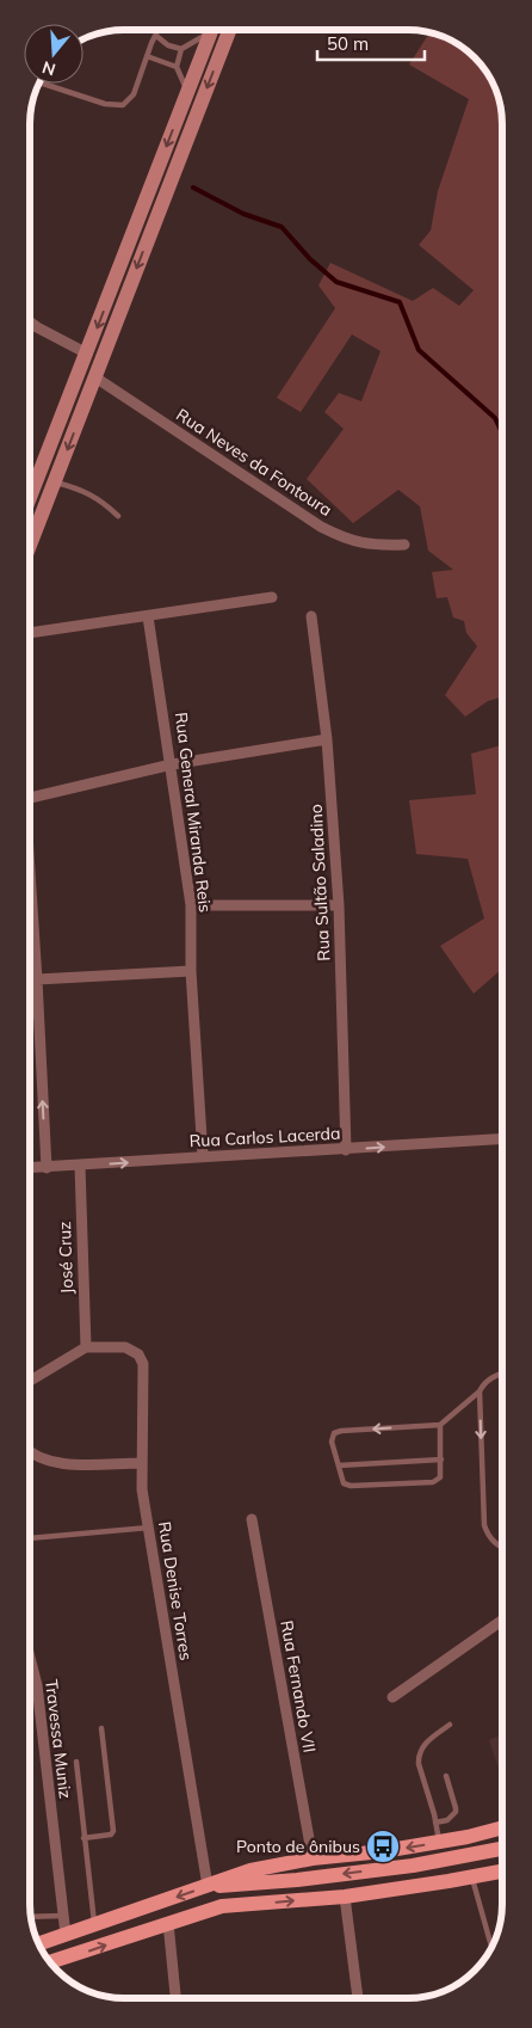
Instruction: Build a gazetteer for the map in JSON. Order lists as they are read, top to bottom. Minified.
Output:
{"streets":{"street":["Rua Neves da Fontoura","Rua General Miranda Reis","Rua Sultão Saladino","Rua Carlos Lacerda","José Cruz","Rua Denise Torres","Rua Fernando VII","Travessa Muniz"]},"crossings":[["Rua General Miranda Reis","Rua Carlos Lacerda"],["Rua Sultão Saladino","Rua Carlos Lacerda"],["Rua Carlos Lacerda","José Cruz"],["José Cruz","Rua Denise Torres"]],"one_way":["Rua Carlos Lacerda"],"places":{"bus stop":["Ponto de ônibus"]},"scale_bar":"50 m","north":"bottom"}
